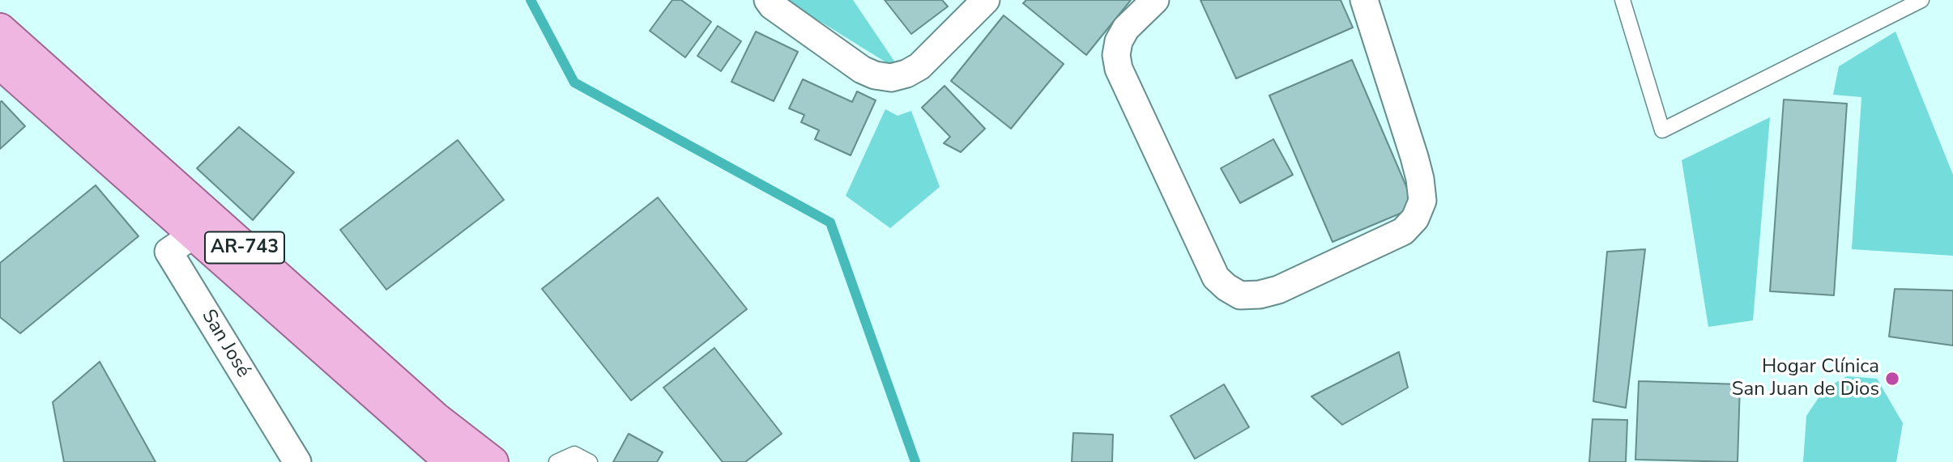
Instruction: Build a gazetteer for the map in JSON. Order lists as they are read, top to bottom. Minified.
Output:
{"streets":{"main road":["AR-743"],"street":["San José"]},"crossings":[["AR-743","San José"]],"places":["Hogar Clínica San Juan de Dios"]}
